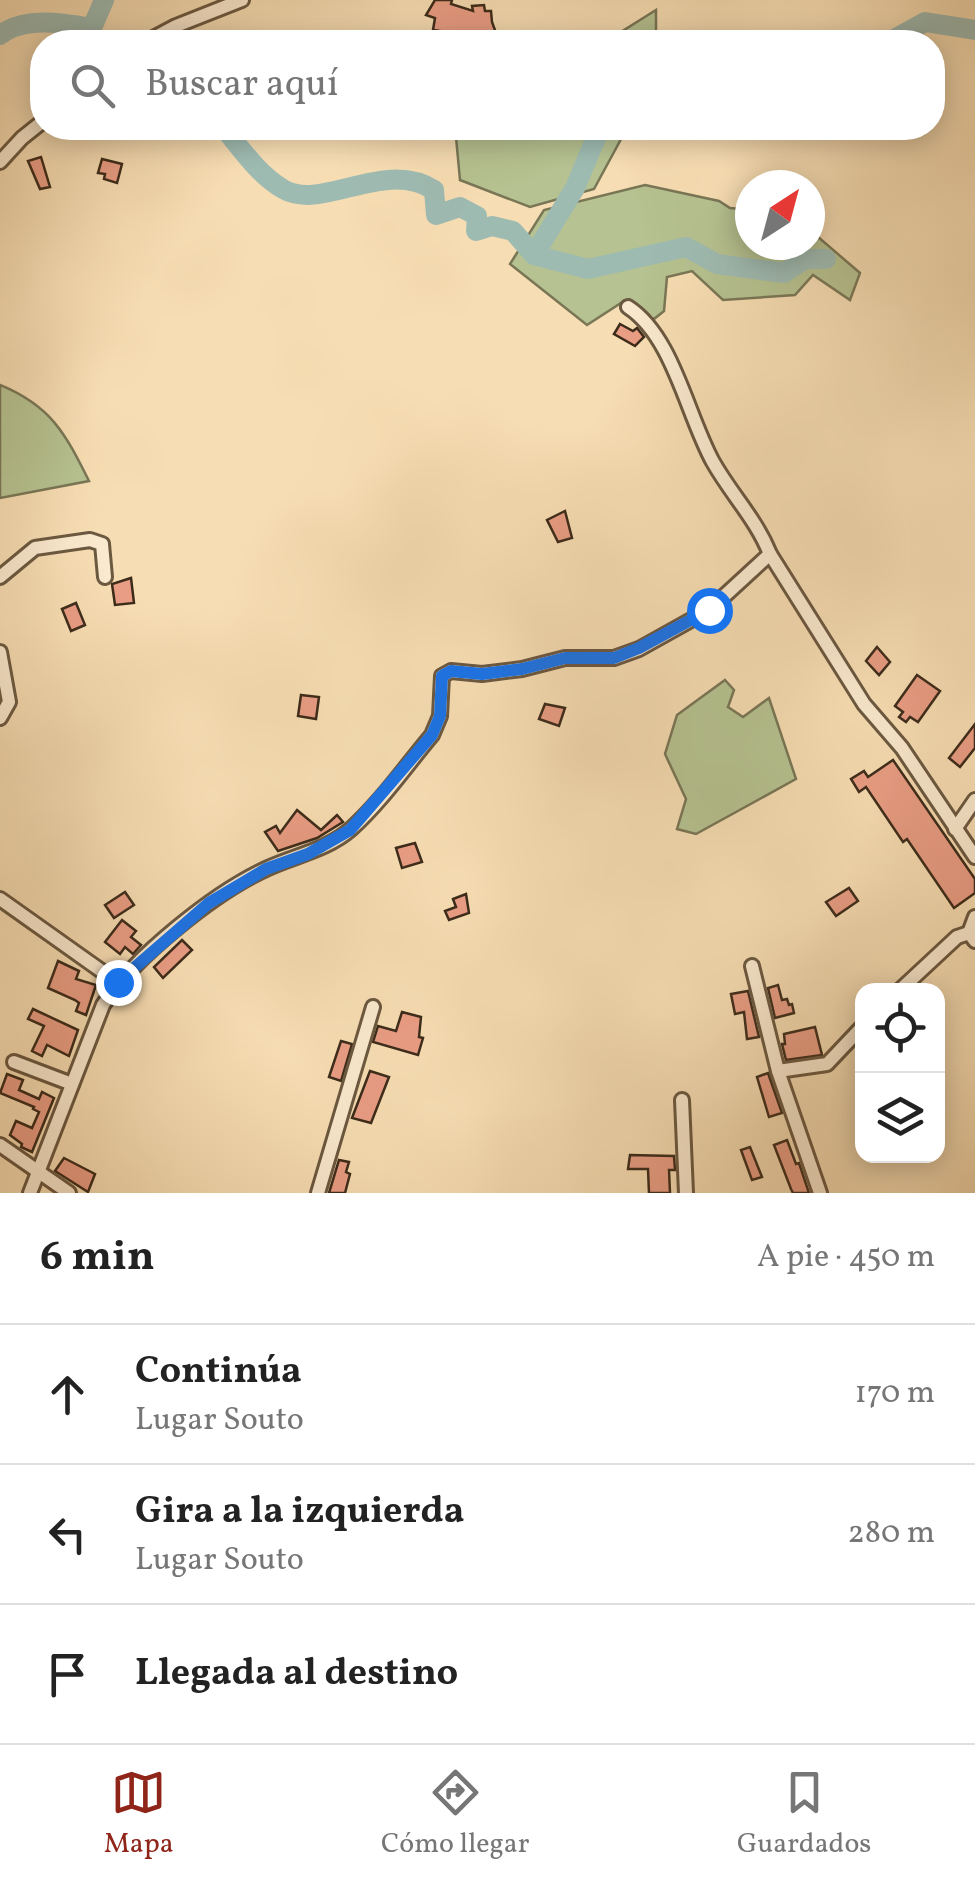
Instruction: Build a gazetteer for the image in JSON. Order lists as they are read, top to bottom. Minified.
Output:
{"north":"top right","page":{"search":"Buscar aquí","heading":["6 min","A pie · 450 m"],"list":[["Continúa","Lugar Souto","170 m"],["Gira a la izquierda","Lugar Souto","280 m"],"Llegada al destino"],"nav":["Mapa","Cómo llegar","Guardados"]}}
